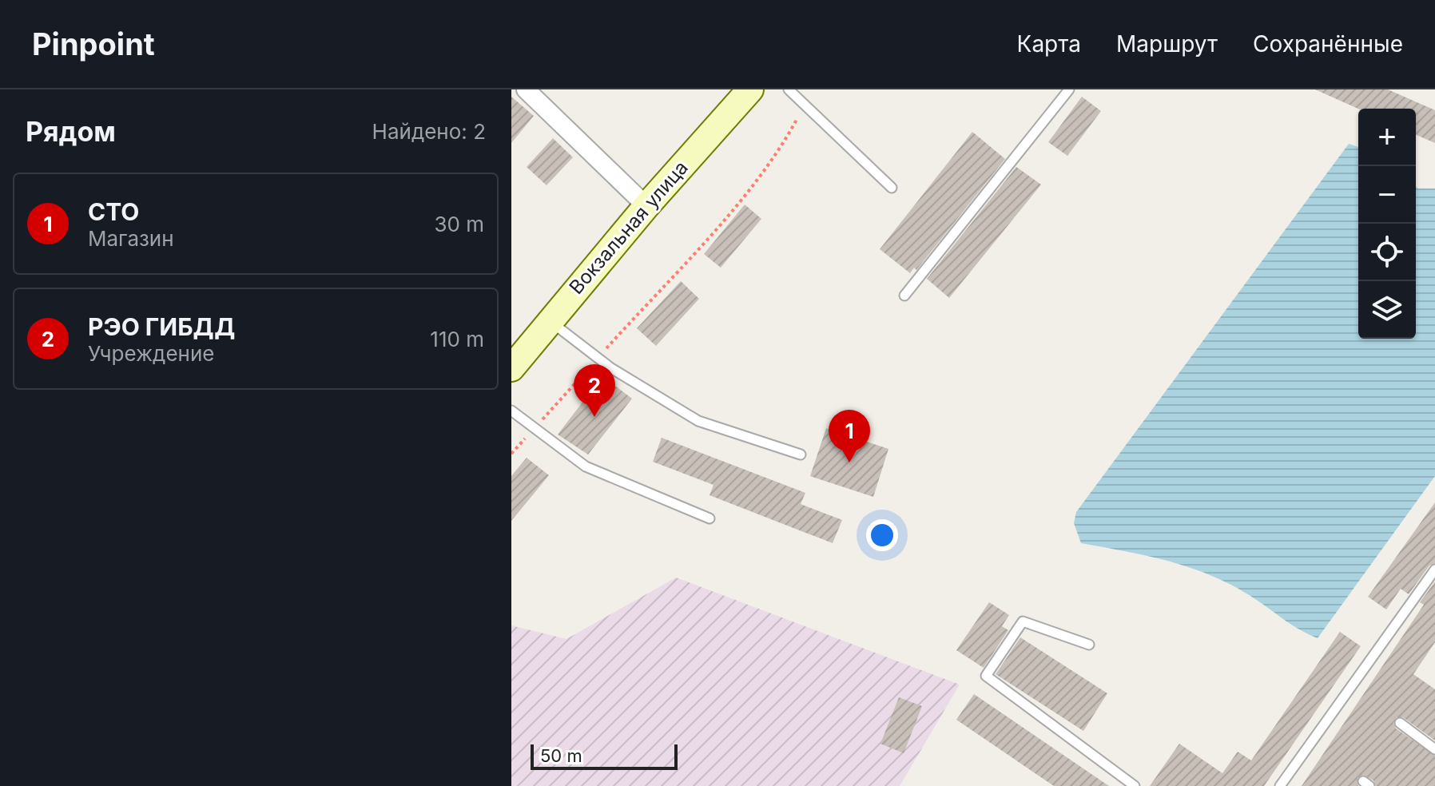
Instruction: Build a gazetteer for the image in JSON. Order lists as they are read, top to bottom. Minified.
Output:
{"streets":{"main road":["Вокзальная улица"]},"scale_bar":"50 m","page":{"header":"Pinpoint","nav":["Карта","Маршрут","Сохранённые"],"heading":["Рядом","Найдено: 2"],"map_buttons":["+","−"],"list":[{"mark":"1","name":"СТО","note":"Магазин","value":"30 m"},{"mark":"2","name":"РЭО ГИБДД","note":"Учреждение","value":"110 m"}],"pins":["2","1"],"scale":"50 m"}}
